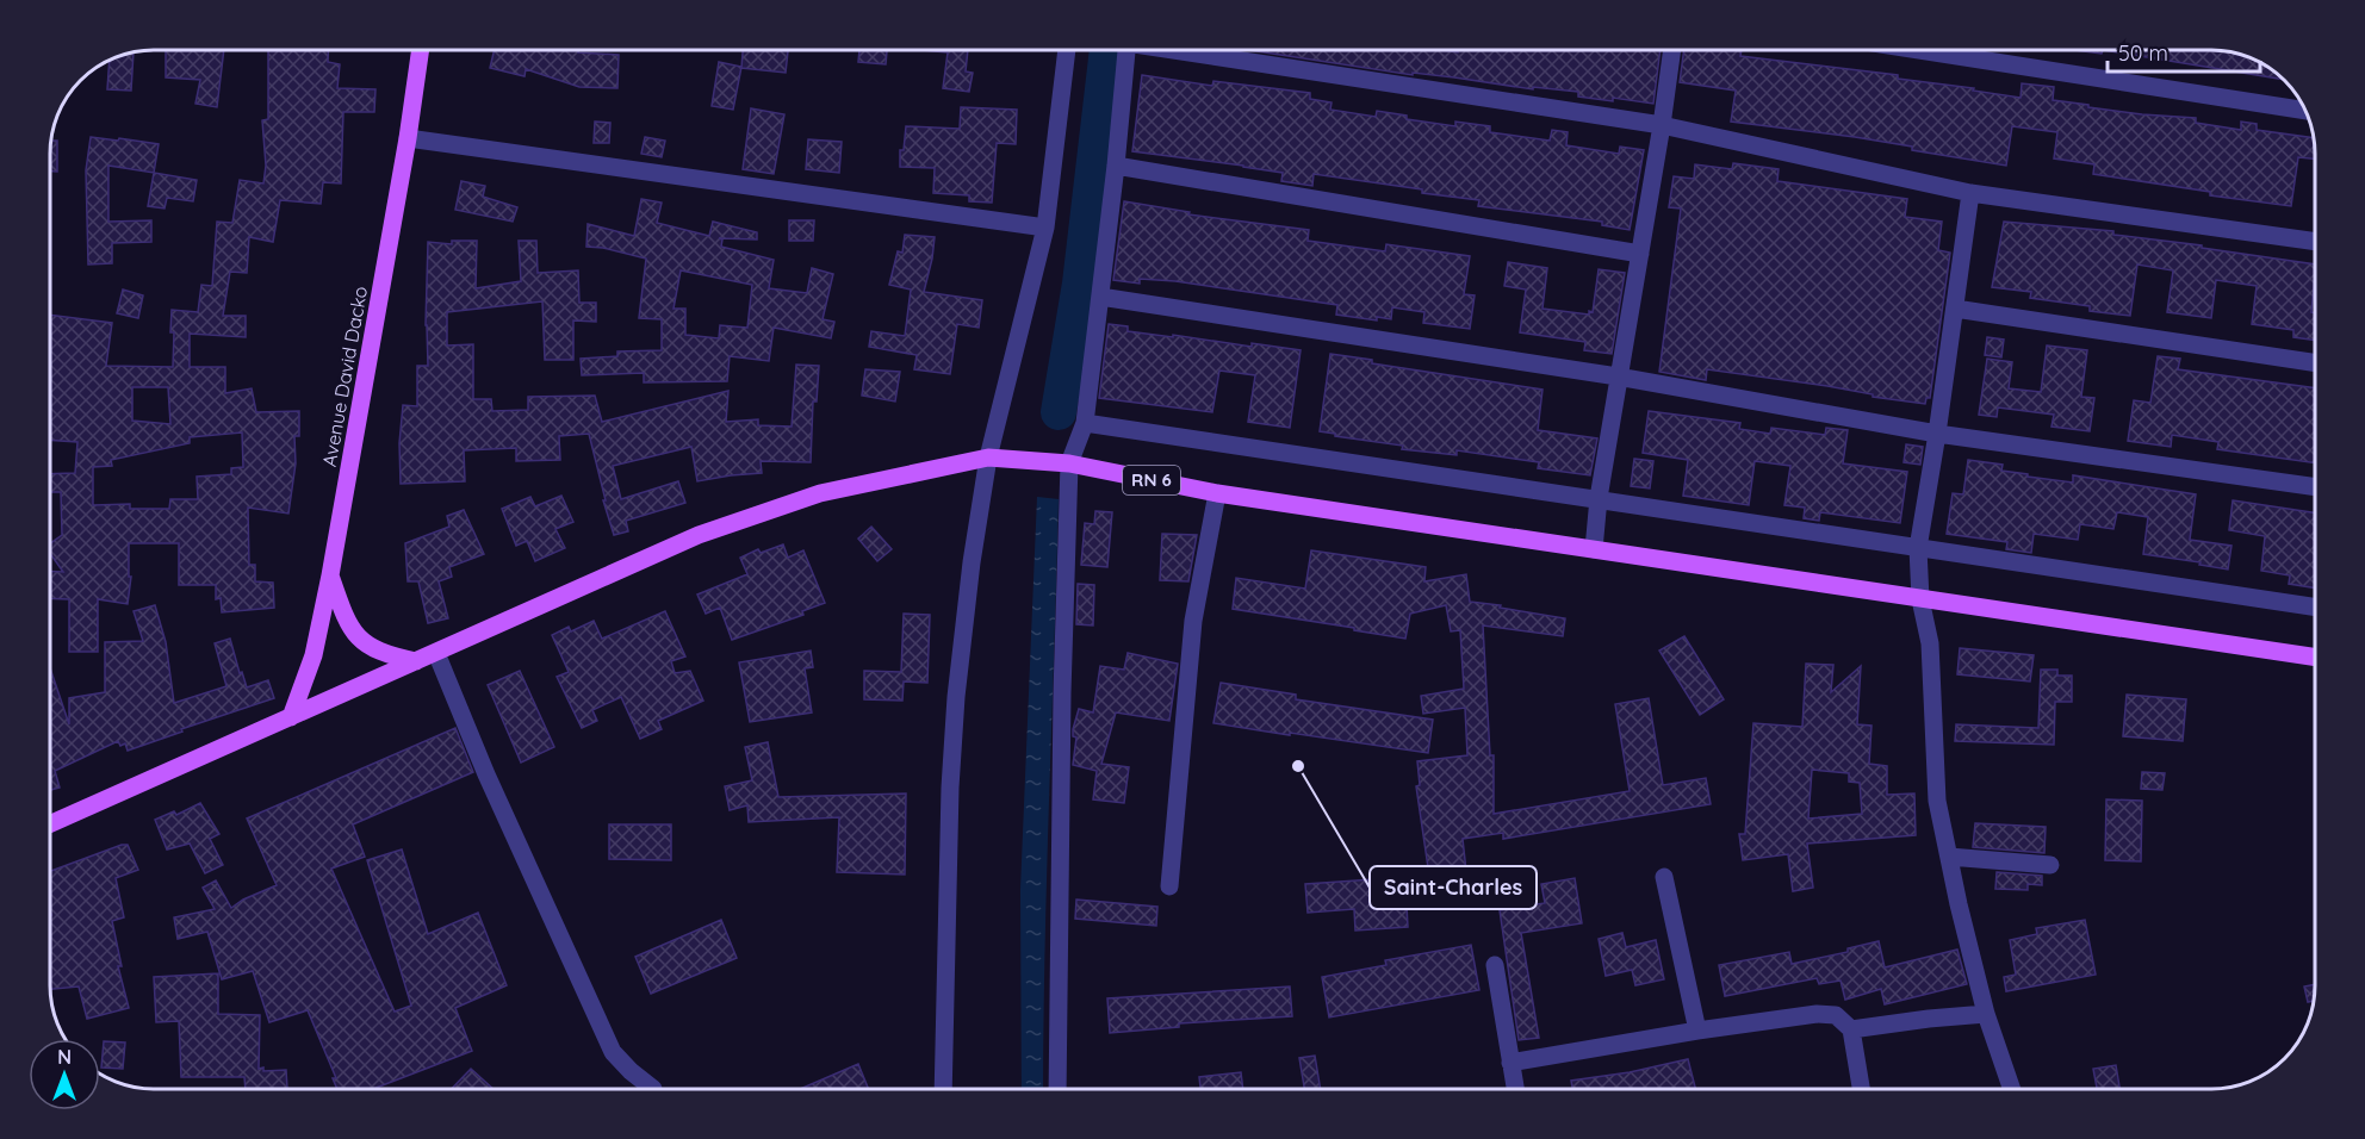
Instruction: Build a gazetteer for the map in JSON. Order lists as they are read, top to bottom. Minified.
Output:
{"streets":{"main road":["Avenue David Dacko","RN 6"]},"crossings":[["Avenue David Dacko","RN 6"]],"places":["Saint-Charles"],"scale_bar":"50 m","north":"top"}
